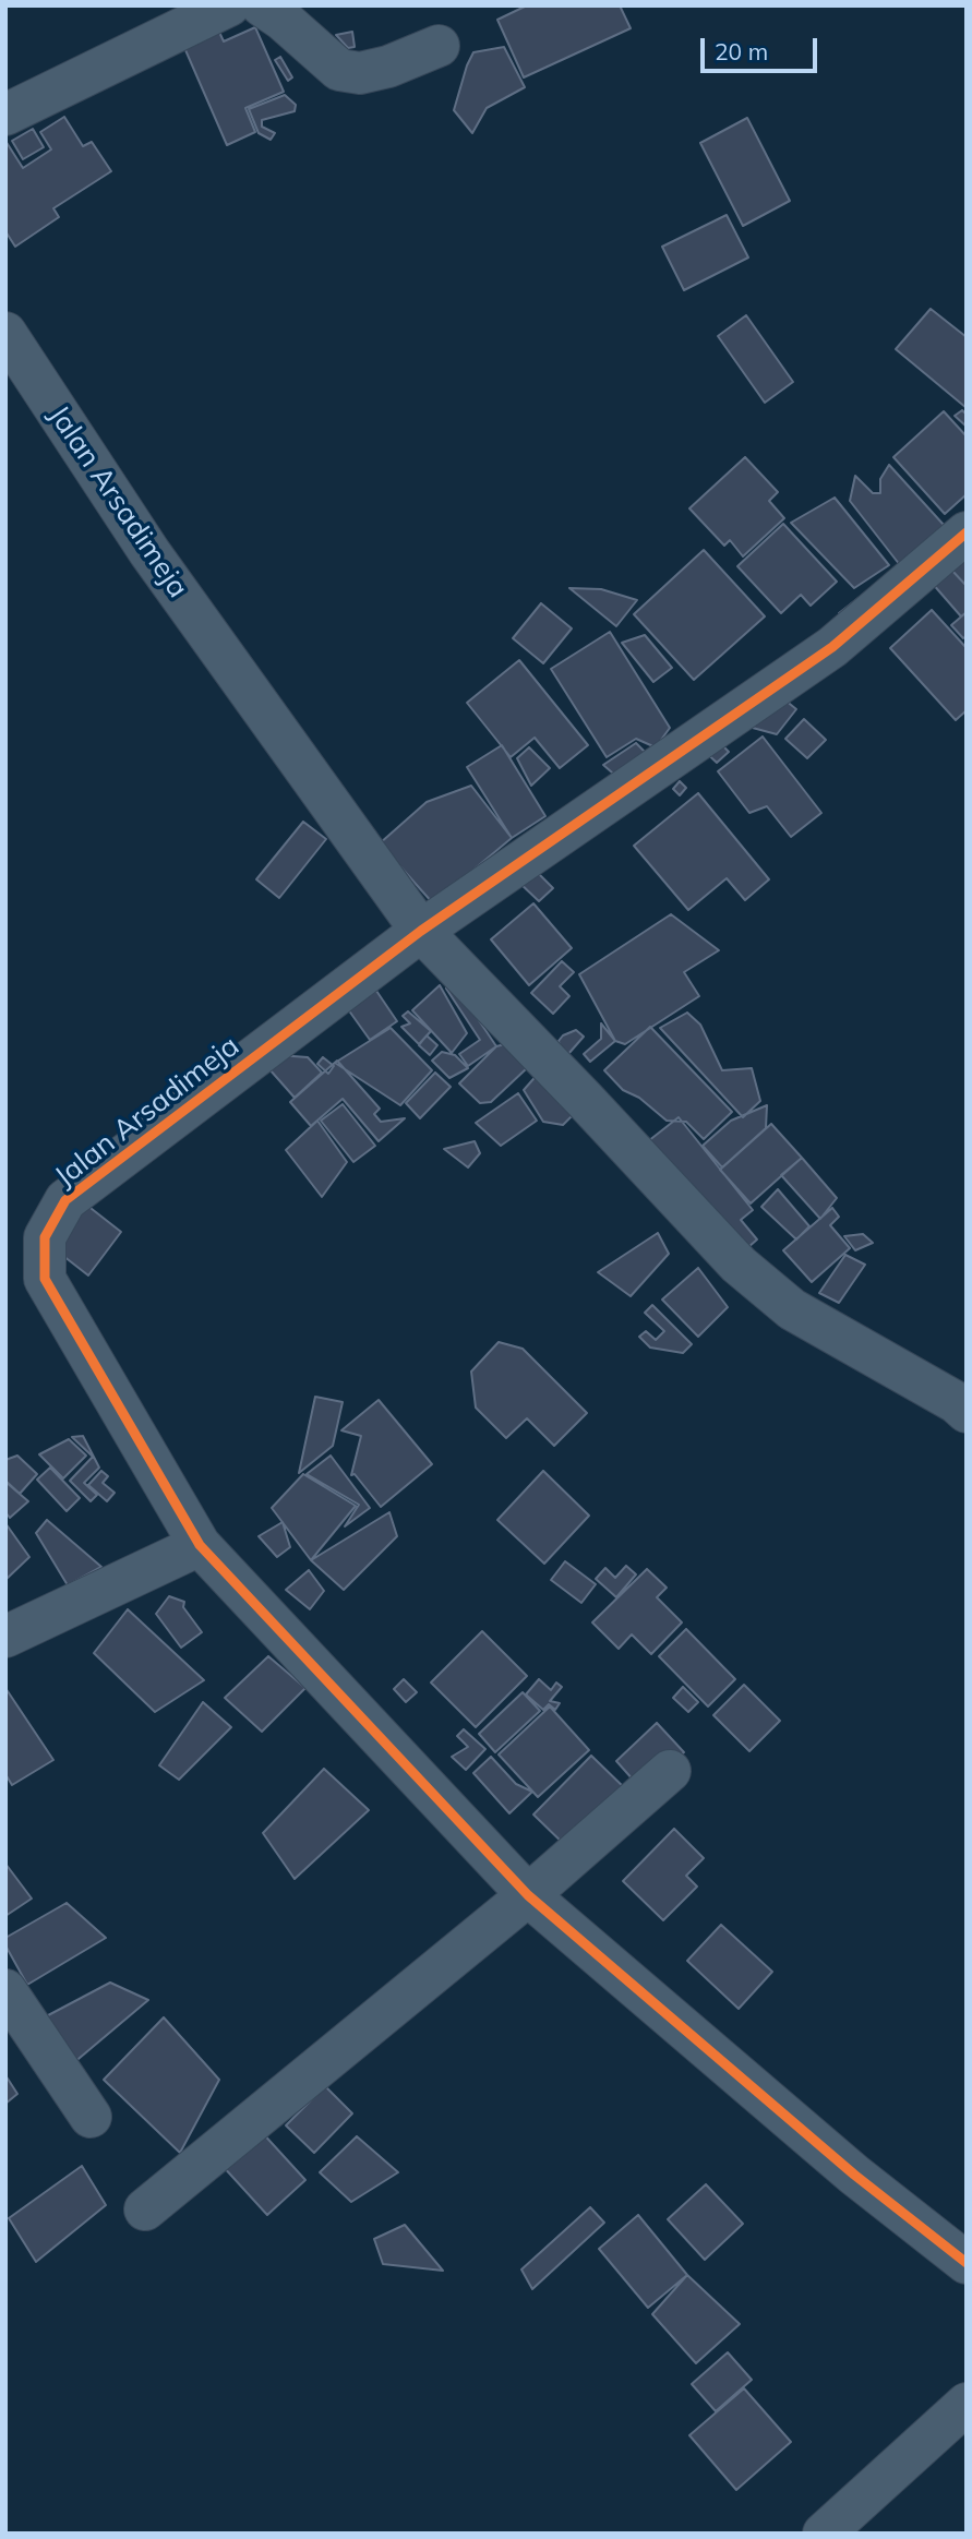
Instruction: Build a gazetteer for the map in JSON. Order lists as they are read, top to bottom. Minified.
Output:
{"streets":{"street":["Jalan Arsadimeja"]},"scale_bar":"20 m"}
